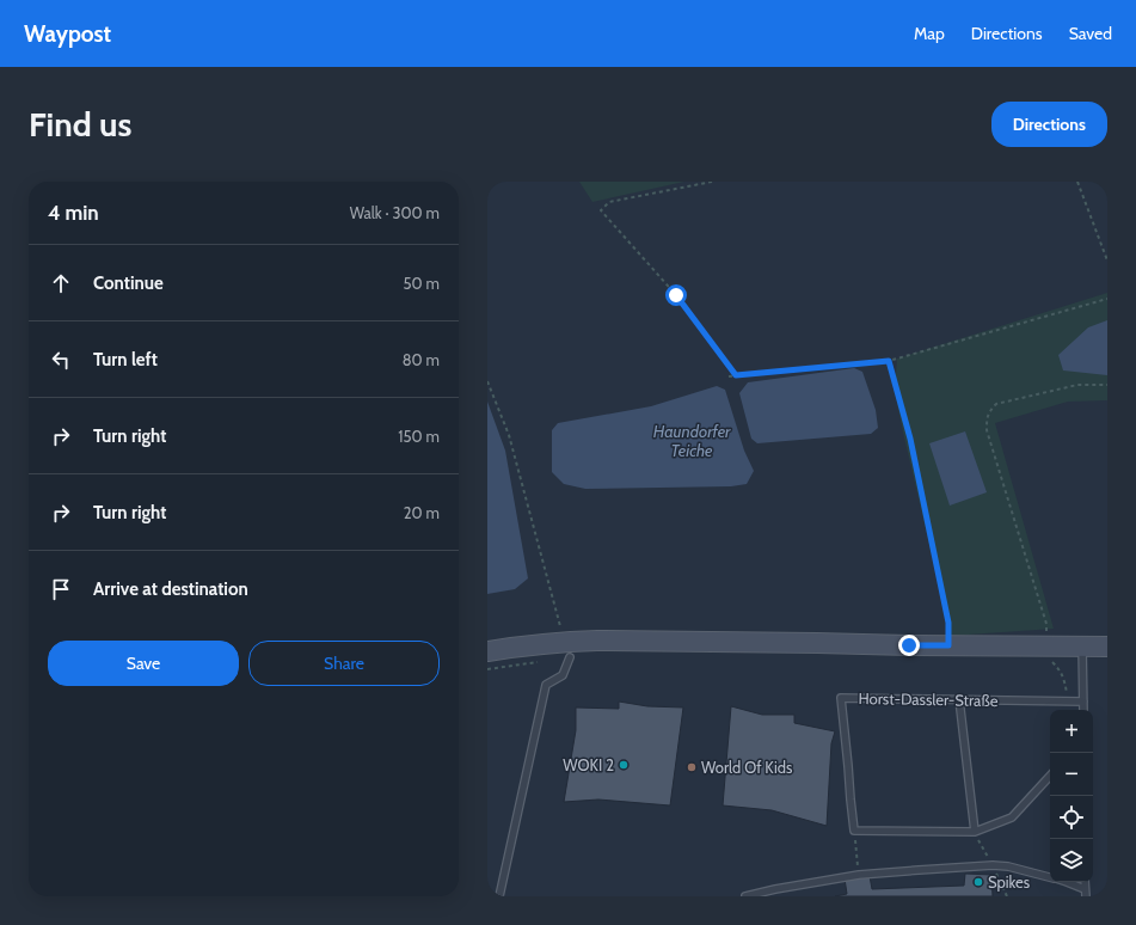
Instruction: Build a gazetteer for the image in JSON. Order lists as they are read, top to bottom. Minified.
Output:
{"streets":{"lane":["Horst-Dassler-Straße"]},"water":["Haundorfer Teiche"],"places":["WOKI 2","World Of Kids","Spikes"],"page":{"header":"Waypost","nav":["Map","Directions","Saved"],"buttons":["Directions",["Save","Share"]],"title":"Find us","heading":["4 min","Walk · 300 m"],"list":[["Continue","50 m"],["Turn left","80 m"],["Turn right","150 m"],["Turn right","20 m"],"Arrive at destination"],"map_buttons":["+","−"]}}
